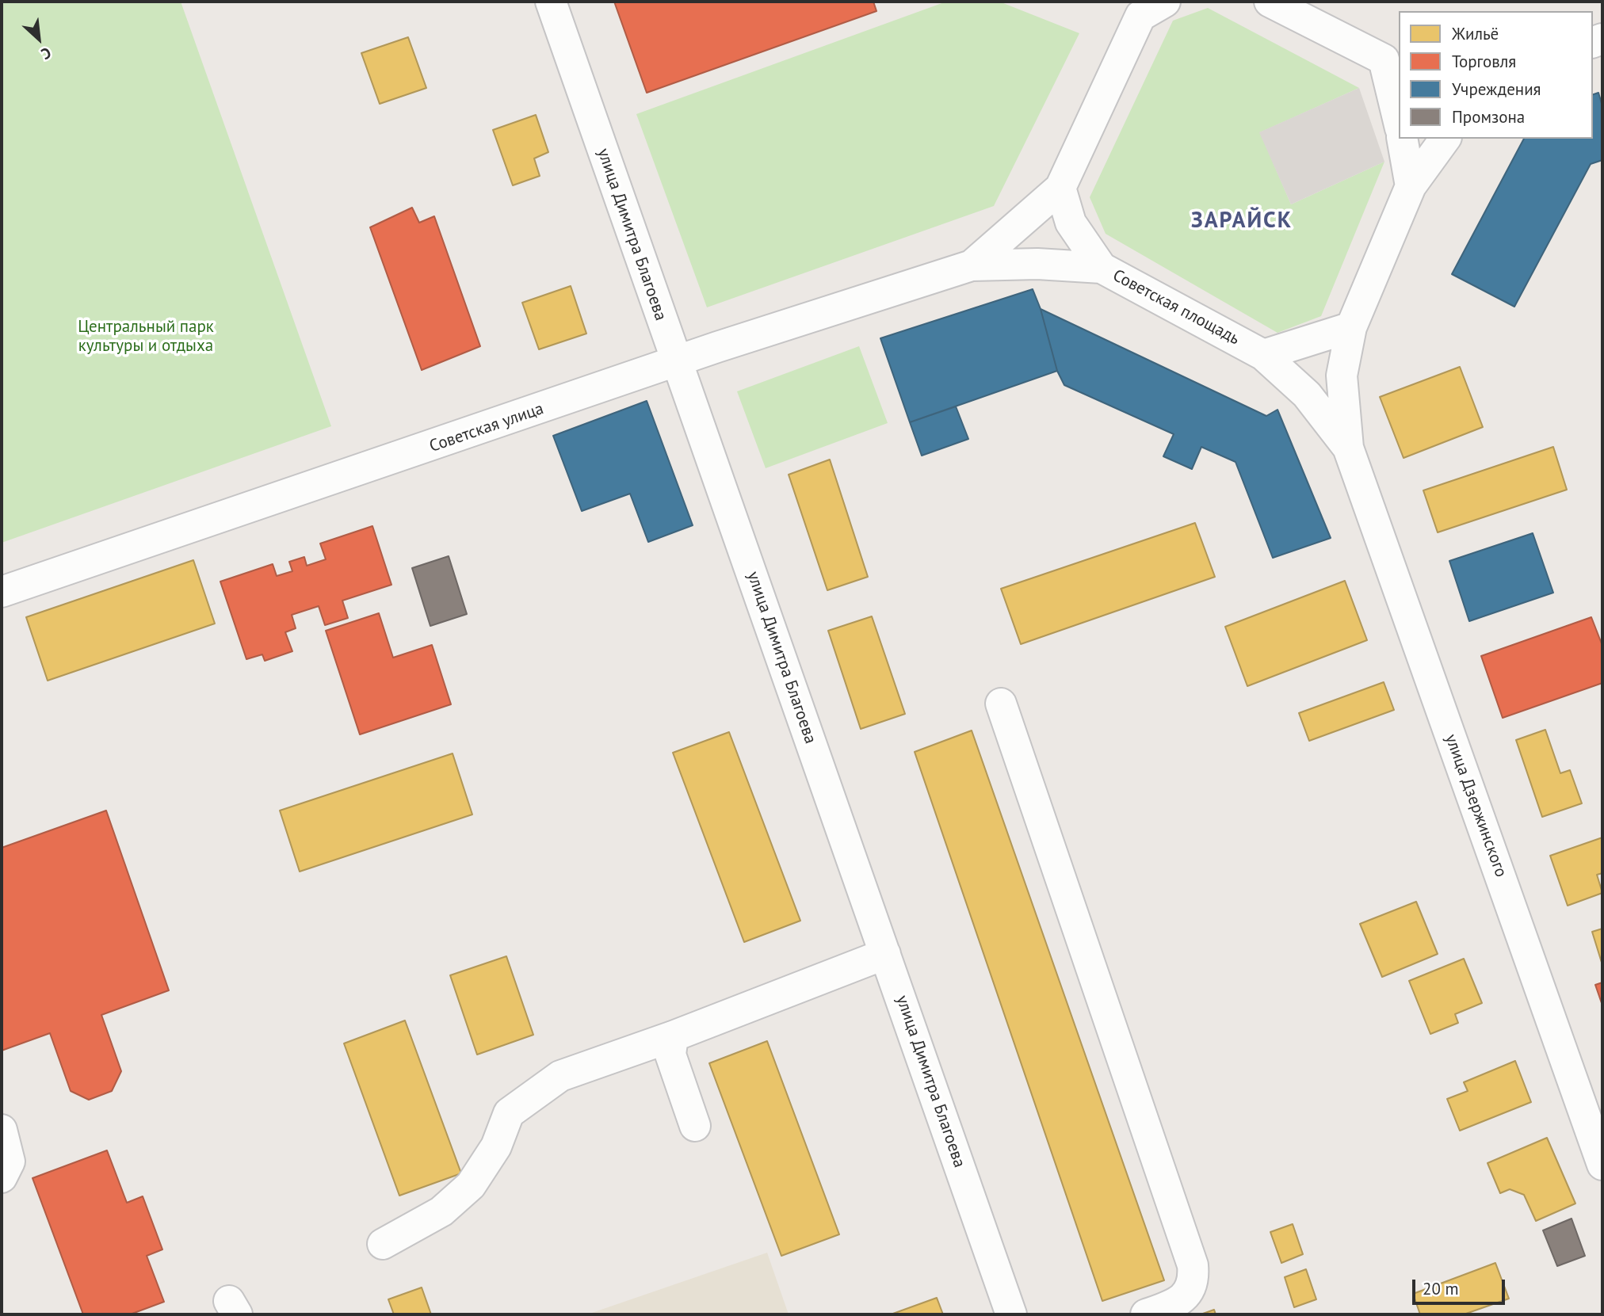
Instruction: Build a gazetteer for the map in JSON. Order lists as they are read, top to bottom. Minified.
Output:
{"streets":{"street":["улица Димитра Благоева","Советская площадь","Советская улица","улица Дзержинского"]},"crossings":[["улица Димитра Благоева","Советская улица"],["Советская площадь","Советская улица"],["Советская площадь","улица Дзержинского"]],"districts":["ЗАРАЙСК"],"parks":["Центральный парк культуры и отдыха"],"legend":["Жильё","Торговля","Учреждения","Промзона"],"scale_bar":"20 m","north":"bottom right"}
